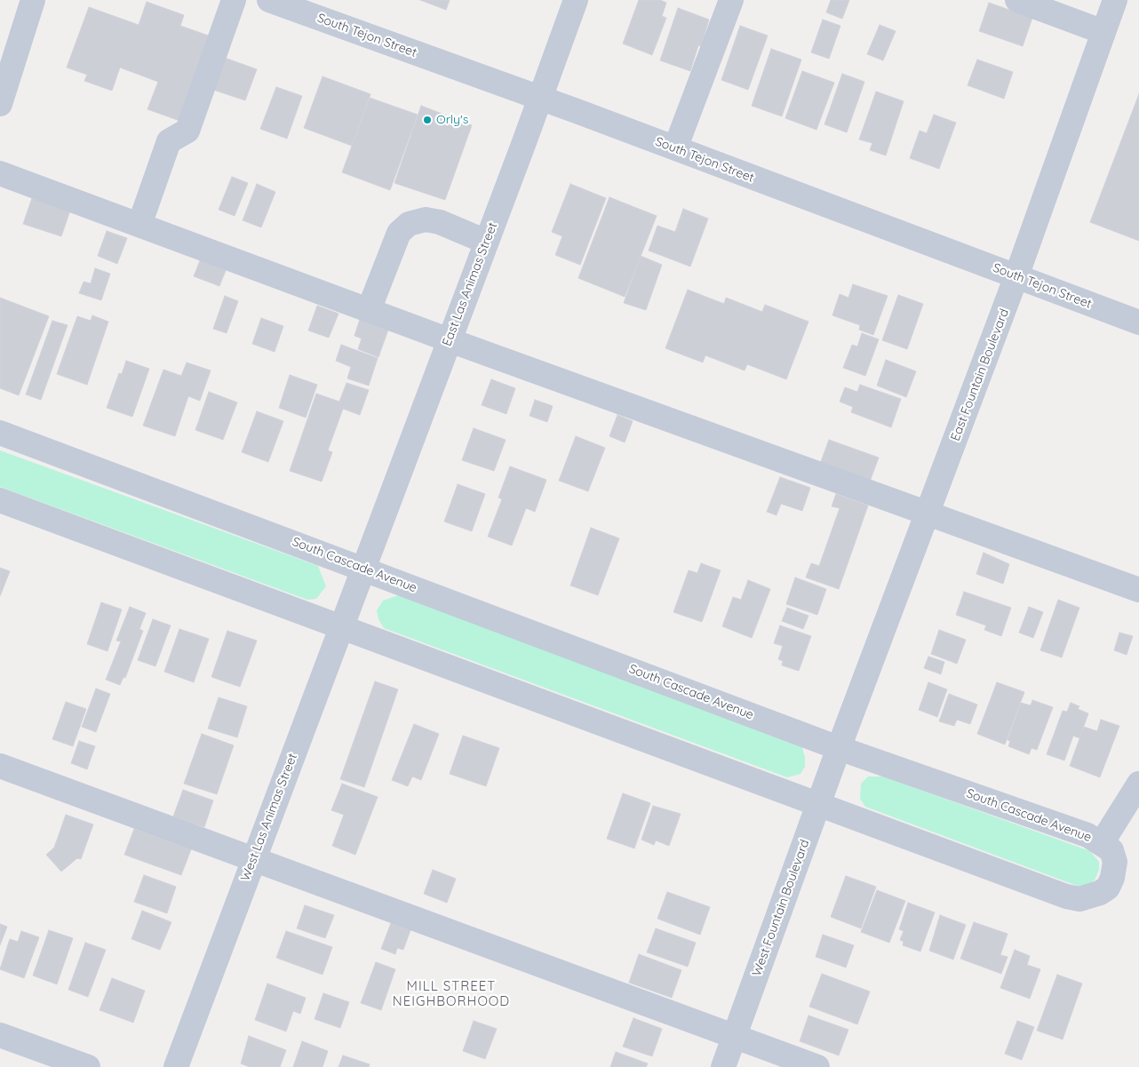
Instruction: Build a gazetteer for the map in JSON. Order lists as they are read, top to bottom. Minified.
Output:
{"streets":{"street":["South Tejon Street","East Las Animas Street","East Fountain Boulevard","South Cascade Avenue","West Las Animas Street","West Fountain Boulevard"]},"crossings":[["South Tejon Street","East Las Animas Street"],["South Tejon Street","East Fountain Boulevard"],["East Las Animas Street","South Cascade Avenue"],["East Las Animas Street","West Las Animas Street"],["East Fountain Boulevard","South Cascade Avenue"],["East Fountain Boulevard","West Fountain Boulevard"],["South Cascade Avenue","West Las Animas Street"],["South Cascade Avenue","West Fountain Boulevard"]],"districts":["MILL STREET NEIGHBORHOOD"],"places":["Orly's"]}
